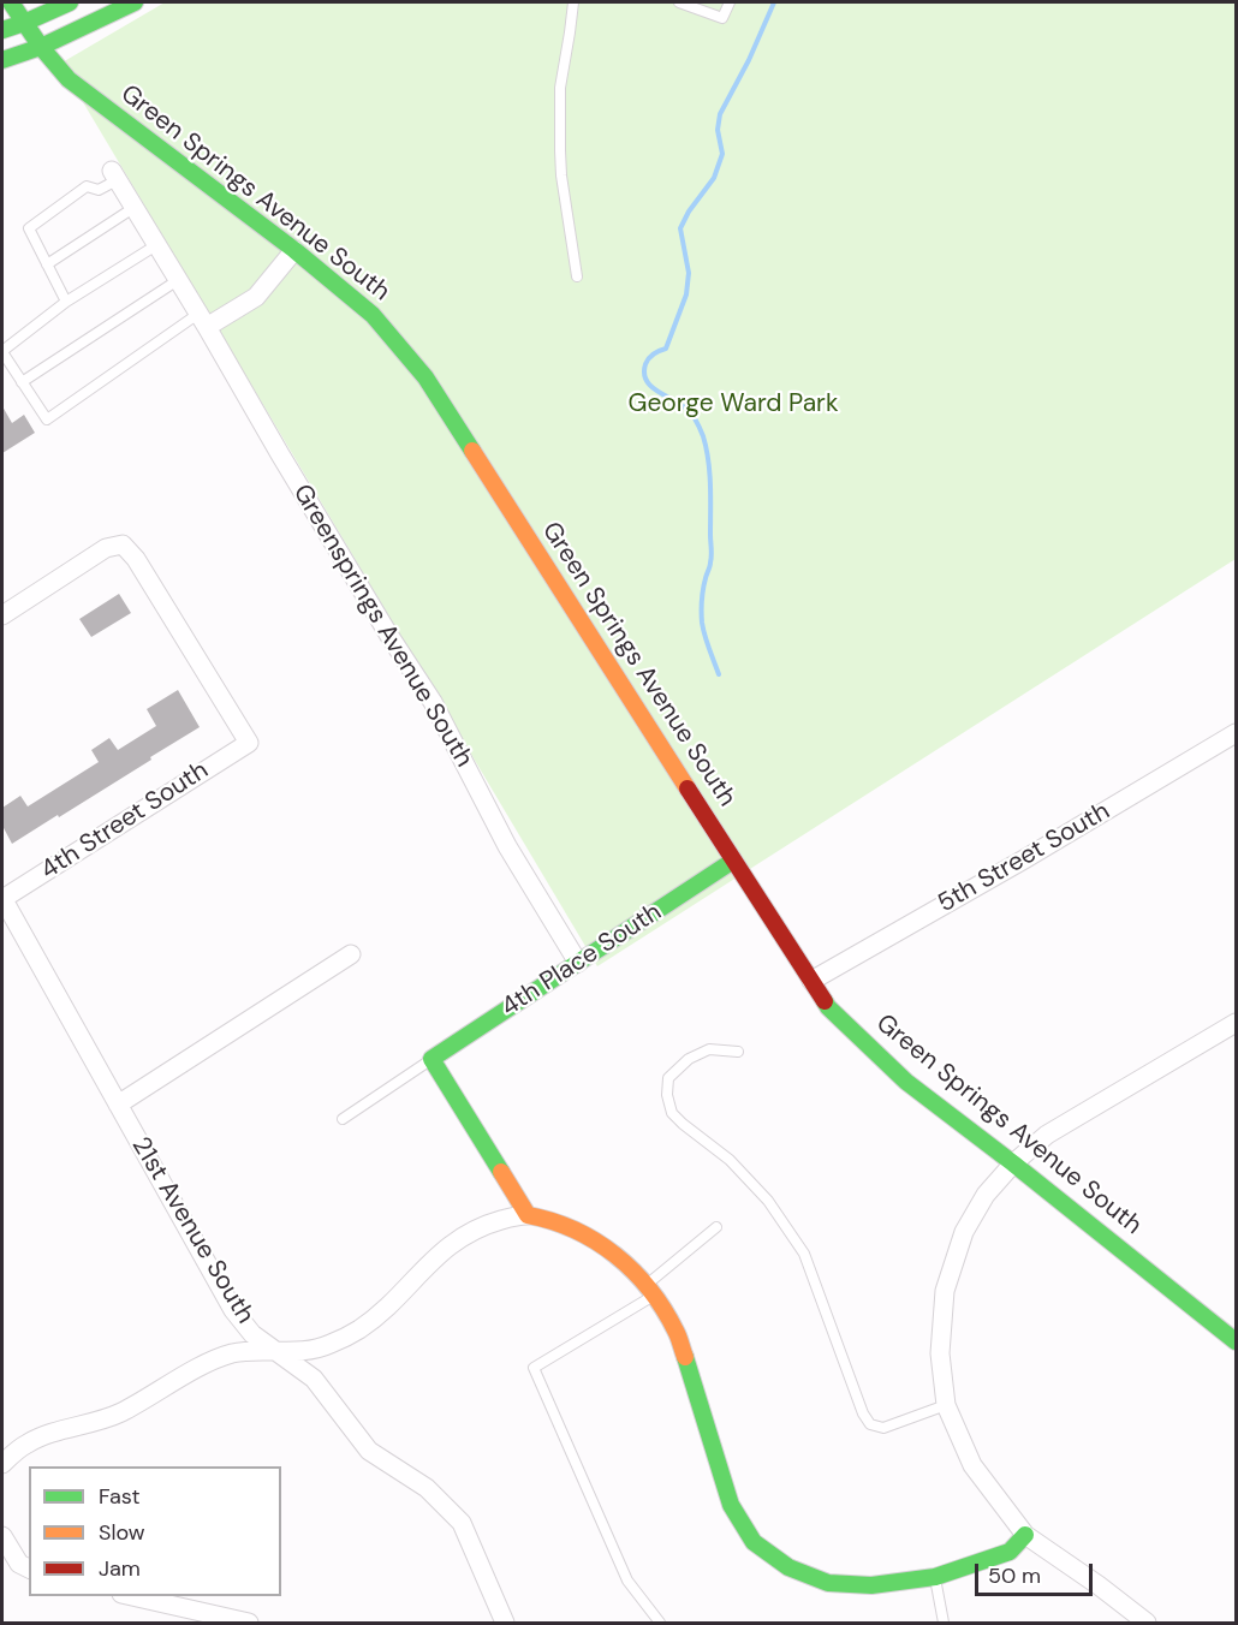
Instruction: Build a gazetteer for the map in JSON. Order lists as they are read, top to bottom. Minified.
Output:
{"streets":{"street":["Green Springs Avenue South","Greensprings Avenue South","4th Street South","5th Street South","4th Place South","21st Avenue South"]},"crossings":[["Green Springs Avenue South","5th Street South"],["Green Springs Avenue South","4th Place South"],["Greensprings Avenue South","4th Place South"],["4th Street South","21st Avenue South"]],"parks":["George Ward Park"],"legend":["Fast","Slow","Jam"],"scale_bar":"50 m"}
